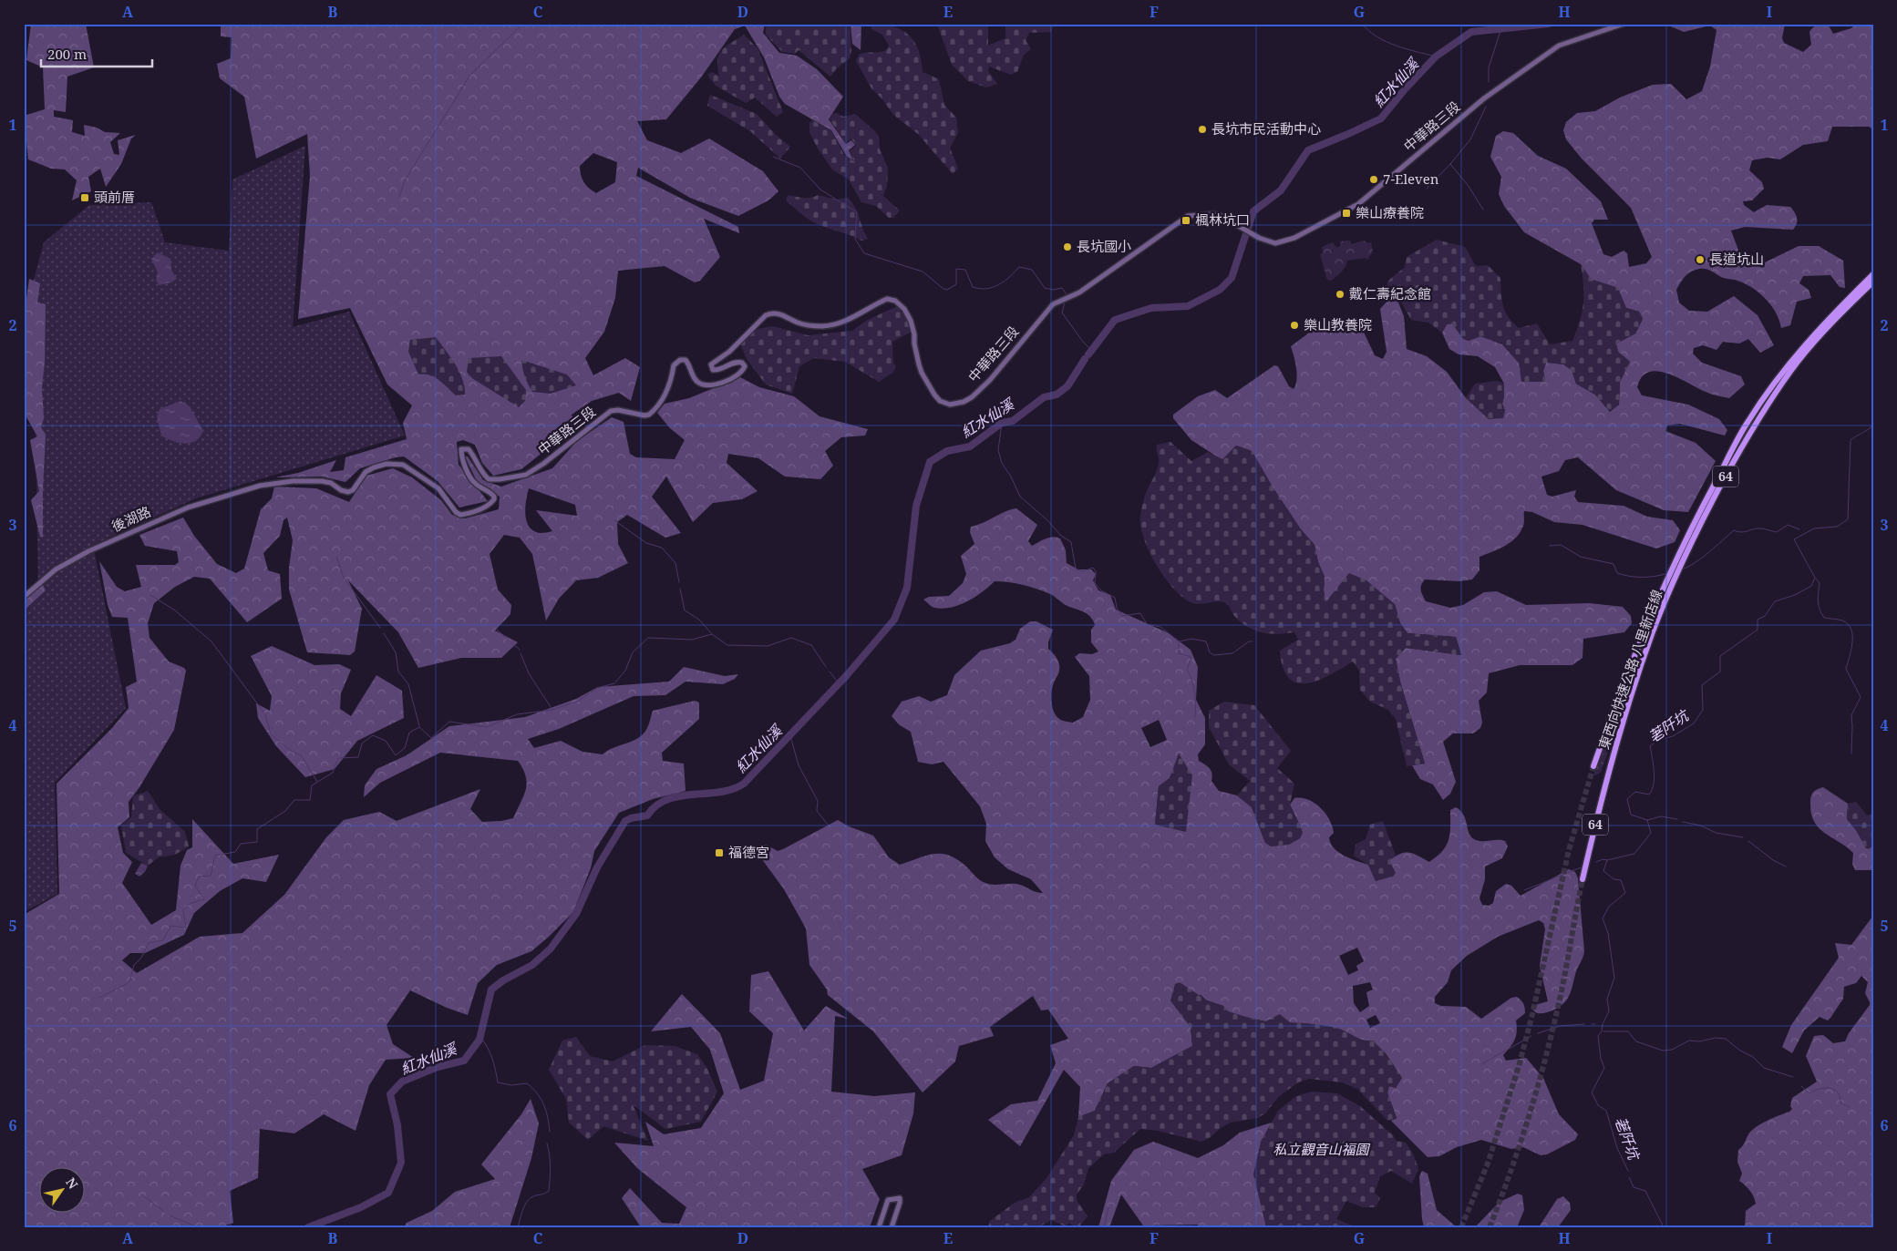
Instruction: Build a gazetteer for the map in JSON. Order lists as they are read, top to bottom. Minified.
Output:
{"streets":{"highway":["64","東西向快速公路 八里新店線"],"main road":["中華路三段","後湖路"]},"crossings":[["中華路三段","後湖路"]],"water":["紅水仙溪","荖阡坑"],"parks":["私立觀音山福園"],"places":{"other":["長坑市民活動中心","7-Eleven","長坑國小","長道坑山","戴仁壽紀念館","樂山教養院"],"transit":["頭前厝","樂山療養院","楓林坑口","福德宮"]},"scale_bar":"200 m","north":"top right","grid":{"columns":["A","B","C","D","E","F","G","H","I"],"rows":["1","2","3","4","5","6"]}}
